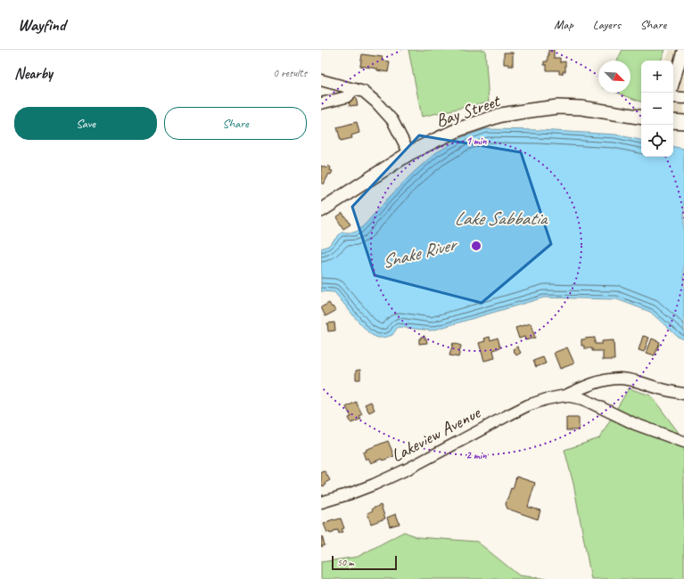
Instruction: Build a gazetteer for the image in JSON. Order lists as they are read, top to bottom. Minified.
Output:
{"streets":{"main road":["Bay Street"],"street":["Lakeview Avenue"]},"water":["Lake Sabbatia","Snake River"],"scale_bar":"50 m","north":"bottom right","page":{"header":"Wayfind","nav":["Map","Layers","Share"],"heading":["Nearby","0 results"],"map_buttons":["+","−"],"buttons":["Save","Share"],"scale":"50 m"},"rings":["1 min","2 min"]}
